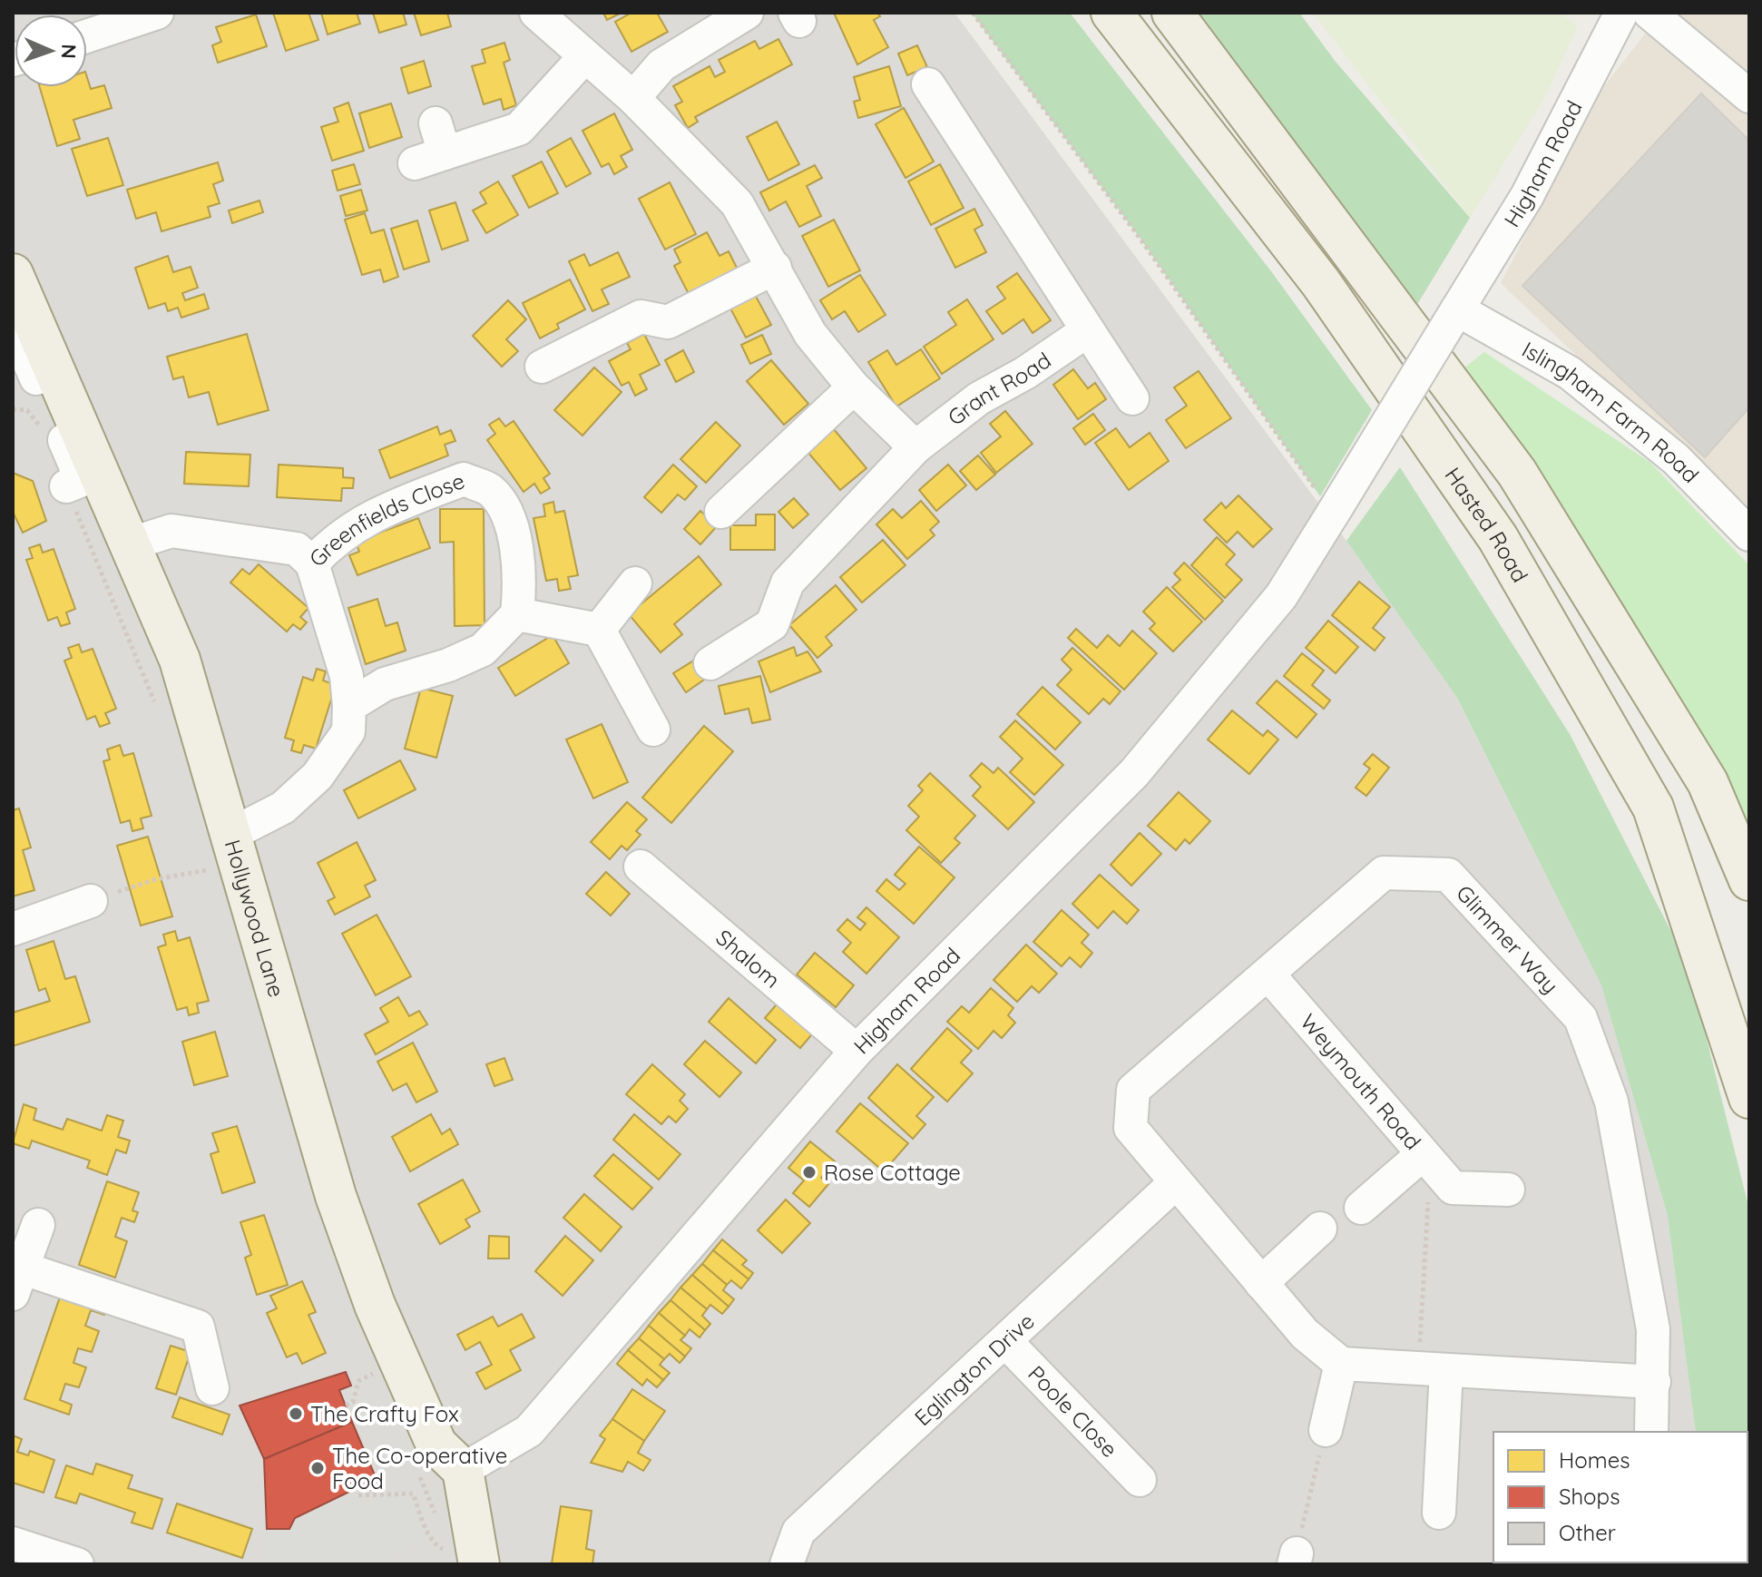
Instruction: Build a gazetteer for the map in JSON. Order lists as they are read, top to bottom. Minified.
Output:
{"streets":{"main road":["Hasted Road","Hollywood Lane"],"street":["Higham Road","Grant Road","Islingham Farm Road","Greenfields Close","Glimmer Way","Shalom","Weymouth Road","Eglington Drive","Poole Close"]},"crossings":[["Higham Road","Islingham Farm Road"],["Higham Road","Hollywood Lane"],["Higham Road","Shalom"],["Greenfields Close","Hollywood Lane"],["Glimmer Way","Weymouth Road"],["Glimmer Way","Eglington Drive"],["Eglington Drive","Poole Close"]],"places":["Rose Cottage","The Crafty Fox","The Co-operative Food"],"legend":["Homes","Shops","Other"],"north":"right"}
